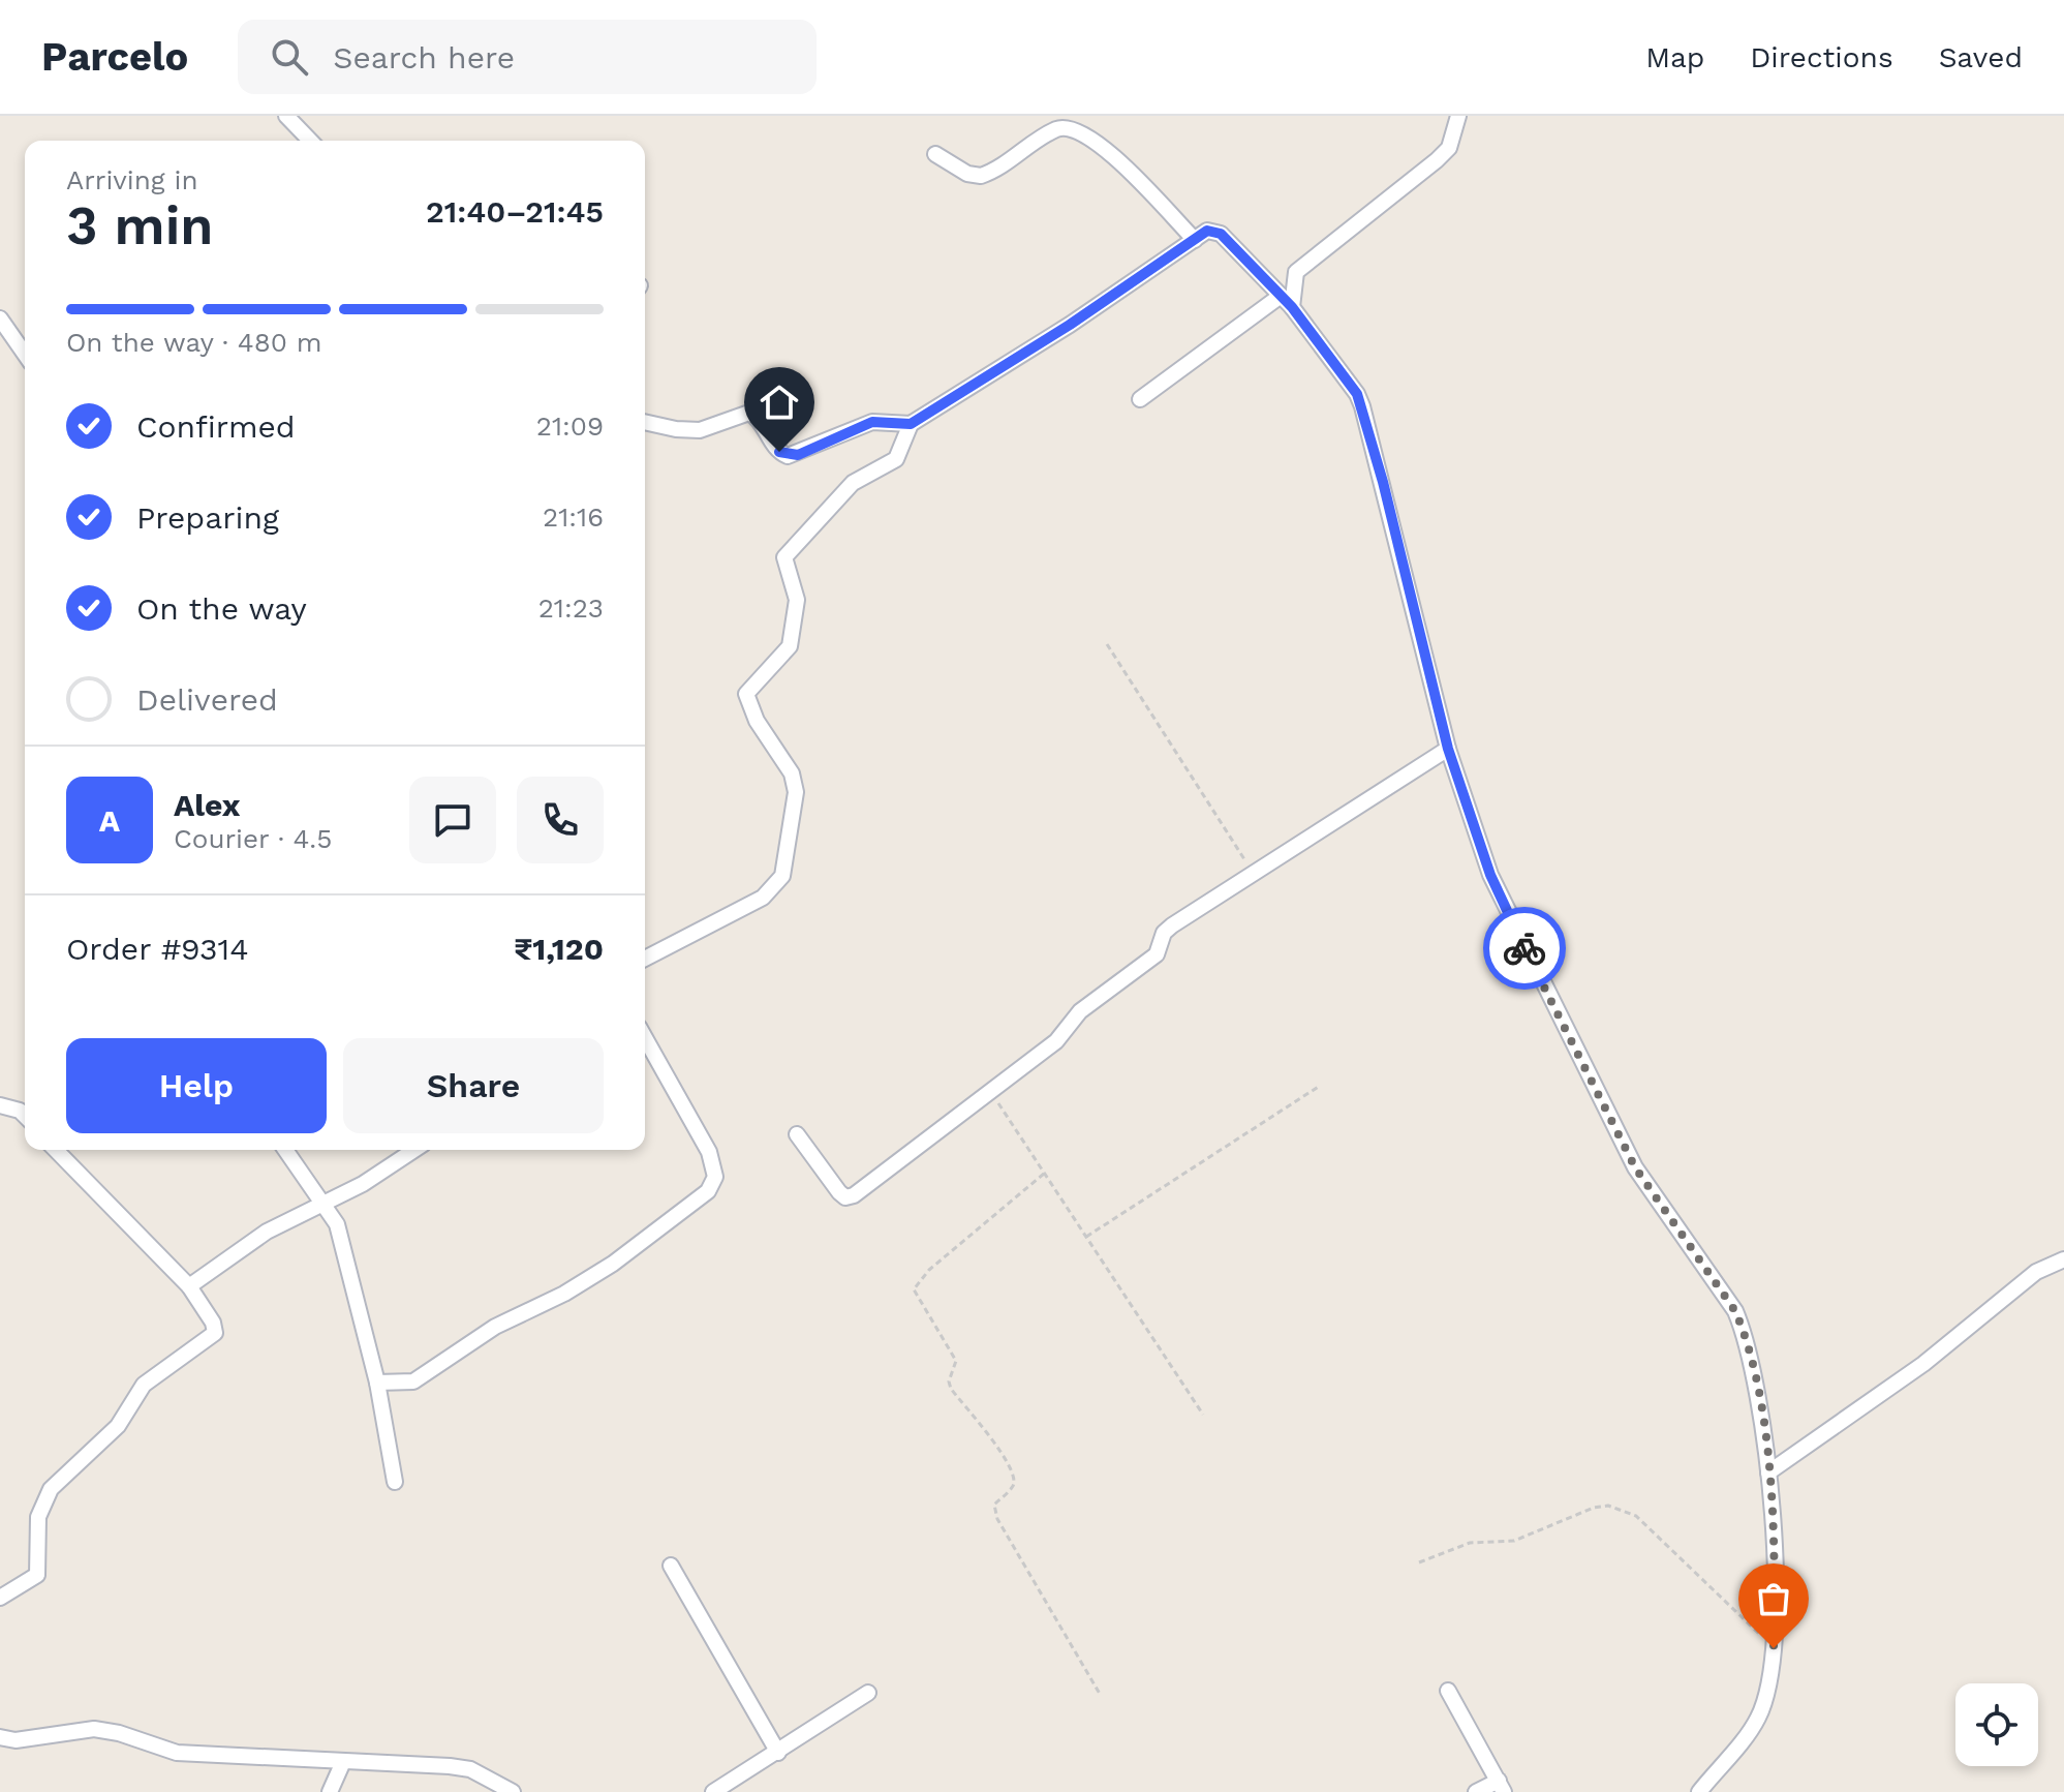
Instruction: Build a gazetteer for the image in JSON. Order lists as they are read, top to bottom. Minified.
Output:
{"page":{"header":"Parcelo","search":"Search here","nav":["Map","Directions","Saved"],"heading":["3 min","Arriving in","21:40–21:45"],"panel":["Alex","Courier · 4.5","Order #9314","₹1,120"],"bar":"On the way · 480 m","list":[["Confirmed","21:09"],["Preparing","21:16"],["On the way","21:23"],"Delivered"],"round":"A","buttons":["Help","Share"]}}
